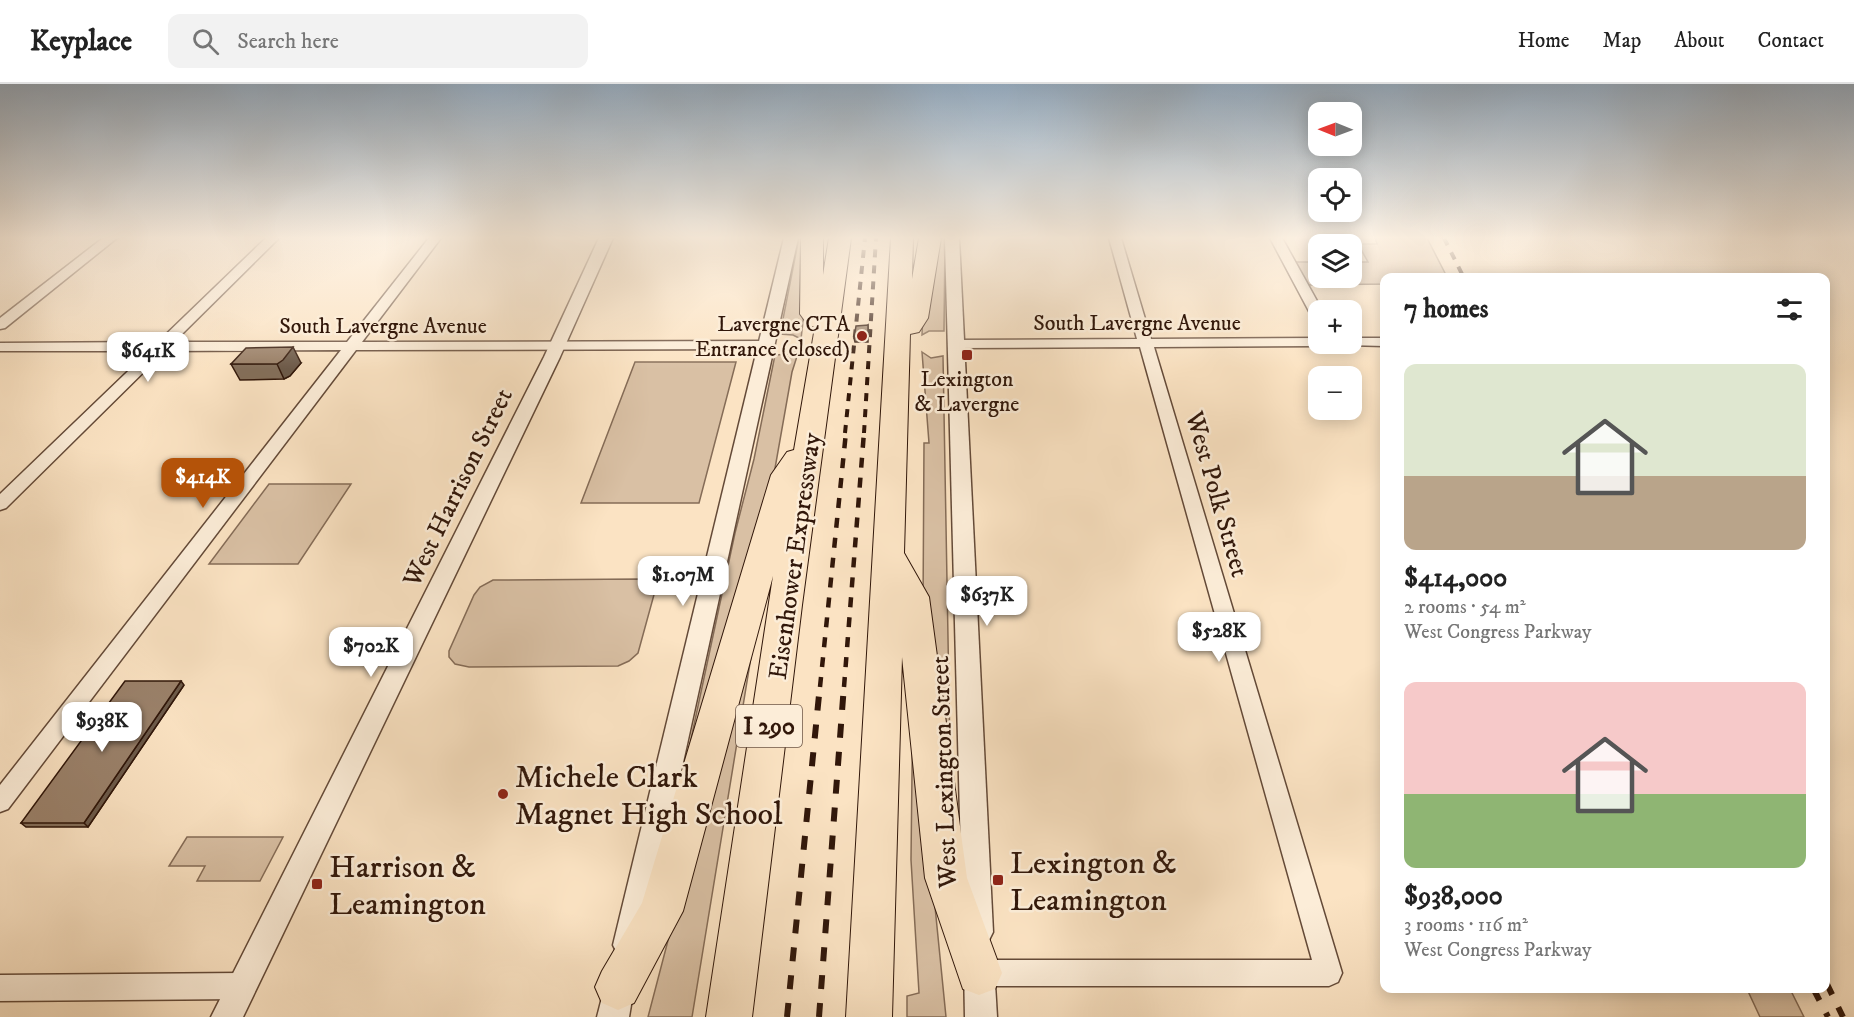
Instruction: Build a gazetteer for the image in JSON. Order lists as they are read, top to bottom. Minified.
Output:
{"streets":{"highway":["Eisenhower Expressway","I 290"],"street":["South Lavergne Avenue","West Harrison Street","West Polk Street","West Lexington Street"]},"crossings":[["South Lavergne Avenue","West Harrison Street"],["South Lavergne Avenue","West Polk Street"],["South Lavergne Avenue","West Lexington Street"],["West Polk Street","West Lexington Street"]],"places":{"other":["Lavergne CTA Entrance (closed)","Michele Clark Magnet High School"],"transit":["Lexington & Lavergne","Lexington & Leamington","Harrison & Leamington"]},"north":"left","page":{"header":"Keyplace","search":"Search here","nav":["Home","Map","About","Contact"],"map_buttons":["+","−"],"heading":"7 homes","price":["$641K","$414K","$1.07M","$637K","$528K","$702K","$938K"],"list":[{"name":"$414,000","note":"2 rooms · 54 m² · West Congress Parkway"},{"name":"$938,000","note":"3 rooms · 116 m² · West Congress Parkway"}]}}
